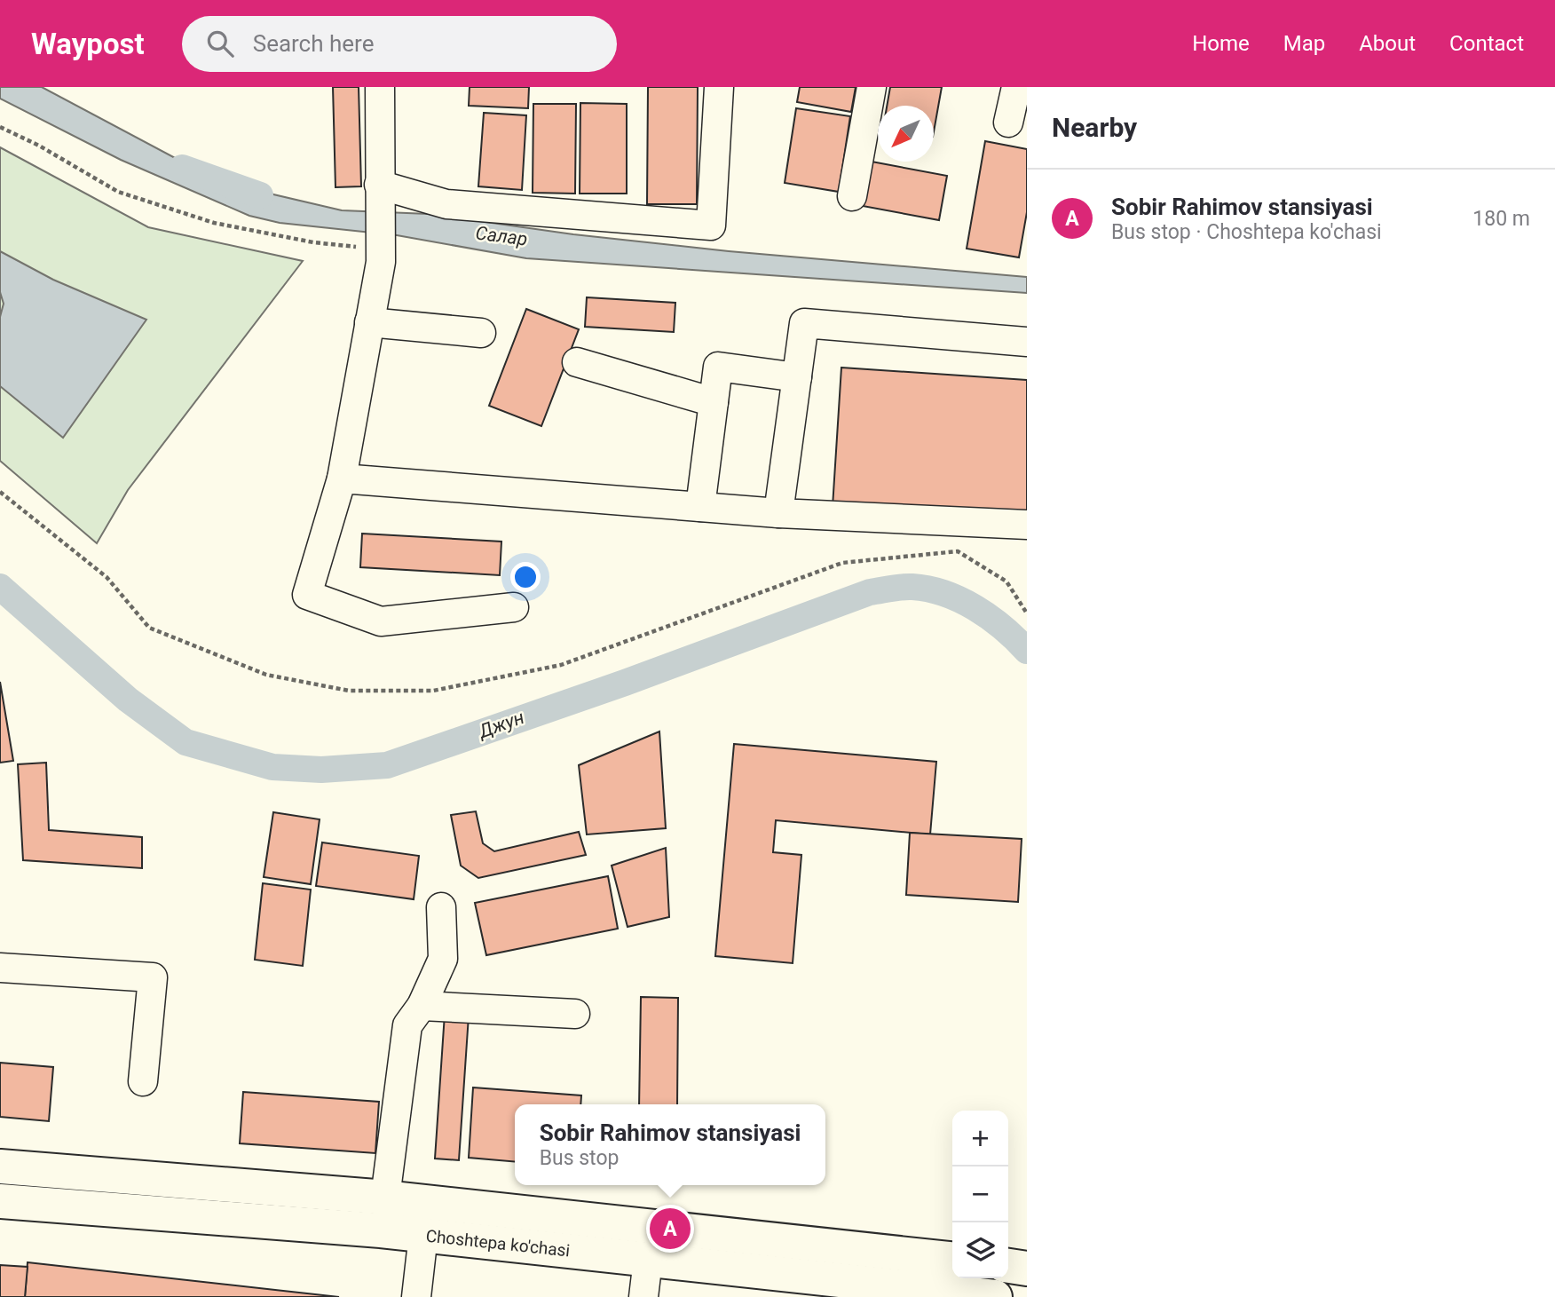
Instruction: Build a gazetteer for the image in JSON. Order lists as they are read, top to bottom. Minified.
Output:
{"streets":{"main road":["Choshtepa ko'chasi"]},"water":["Салар","Джун"],"north":"bottom left","page":{"header":"Waypost","search":"Search here","nav":["Home","Map","About","Contact"],"heading":"Nearby","list":[{"mark":"A","name":"Sobir Rahimov stansiyasi","note":"Bus stop · Choshtepa ko'chasi","value":"180 m"}],"popup":["Sobir Rahimov stansiyasi","Bus stop"],"map_buttons":["+","−"],"pins":"A"}}
